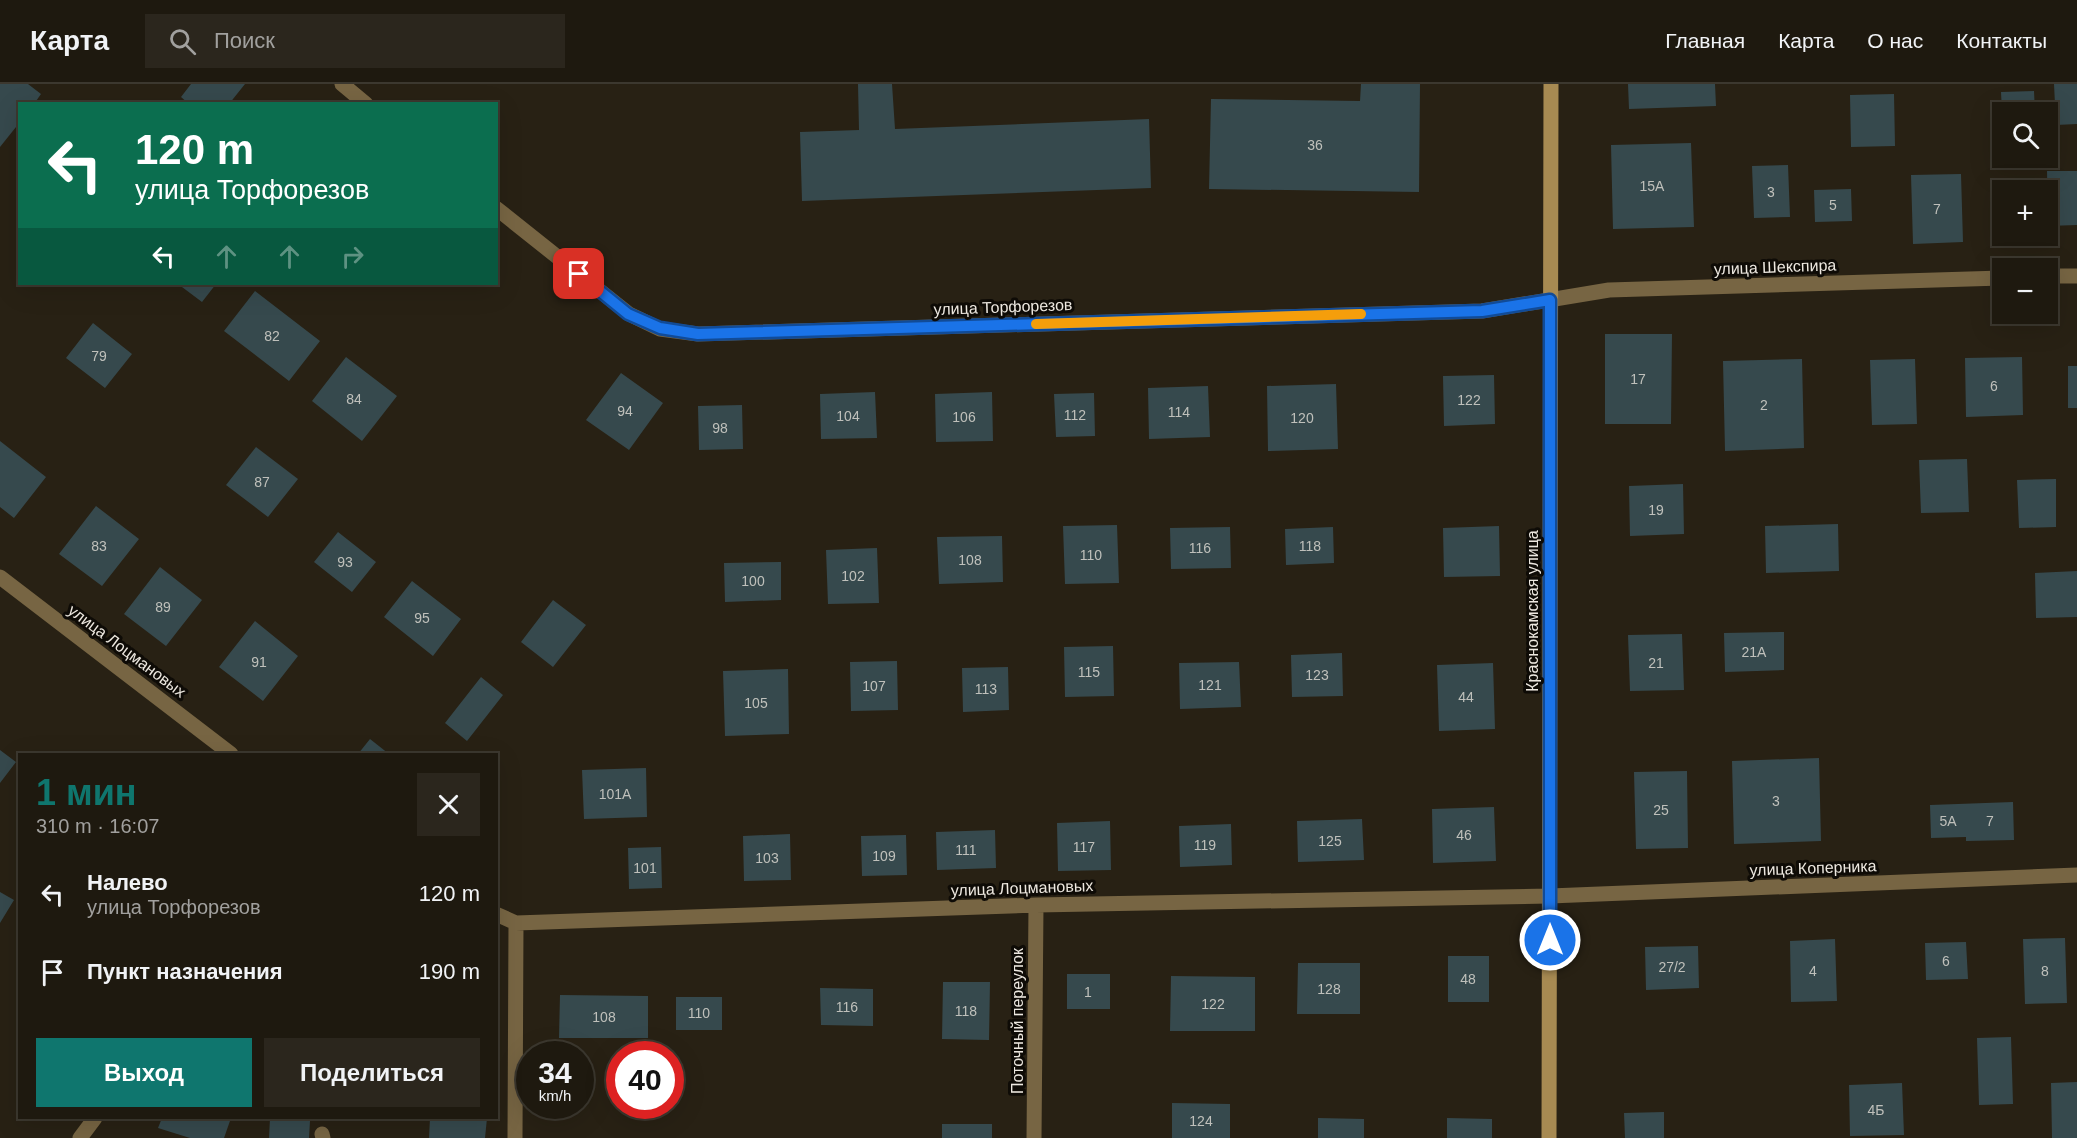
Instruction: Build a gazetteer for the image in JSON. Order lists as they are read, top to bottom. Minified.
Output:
{"streets":{"street":["улица Шекспира","улица Торфорезов","Краснокамская улица","улица Лоцмановых","улица Коперника","Поточный переулок"]},"crossings":[["улица Шекспира","улица Торфорезов"],["улица Шекспира","Краснокамская улица"],["улица Торфорезов","Краснокамская улица"],["Краснокамская улица","улица Лоцмановых"],["Краснокамская улица","улица Коперника"],["улица Лоцмановых","улица Коперника"],["улица Лоцмановых","Поточный переулок"]],"house_numbers":["36","15А","3","5","7","82","79","17","6","84","122","2","94","114","112","104","106","120","98","87","19","83","118","116","110","108","93","102","100","89","95","21А","91","21","115","123","121","107","113","44","105","101А","3","25","5А","7","46","125","119","117","111","109","103","101","6","27/2","4","8","48","128","1","122","116","118","110","108","4Б","124"],"page":{"header":"Карта","search":"Поиск","nav":["Главная","Карта","О нас","Контакты"],"map_buttons":["+","−"],"turn":["120 m","улица Торфорезов"],"heading":["1 мин","310 m · 16:07"],"list":[{"name":"Налево","note":"улица Торфорезов","value":"120 m"},{"name":"Пункт назначения","value":"190 m"}],"buttons":["Выход","Поделиться"],"speed":"34 km/h","limit":"40"}}
